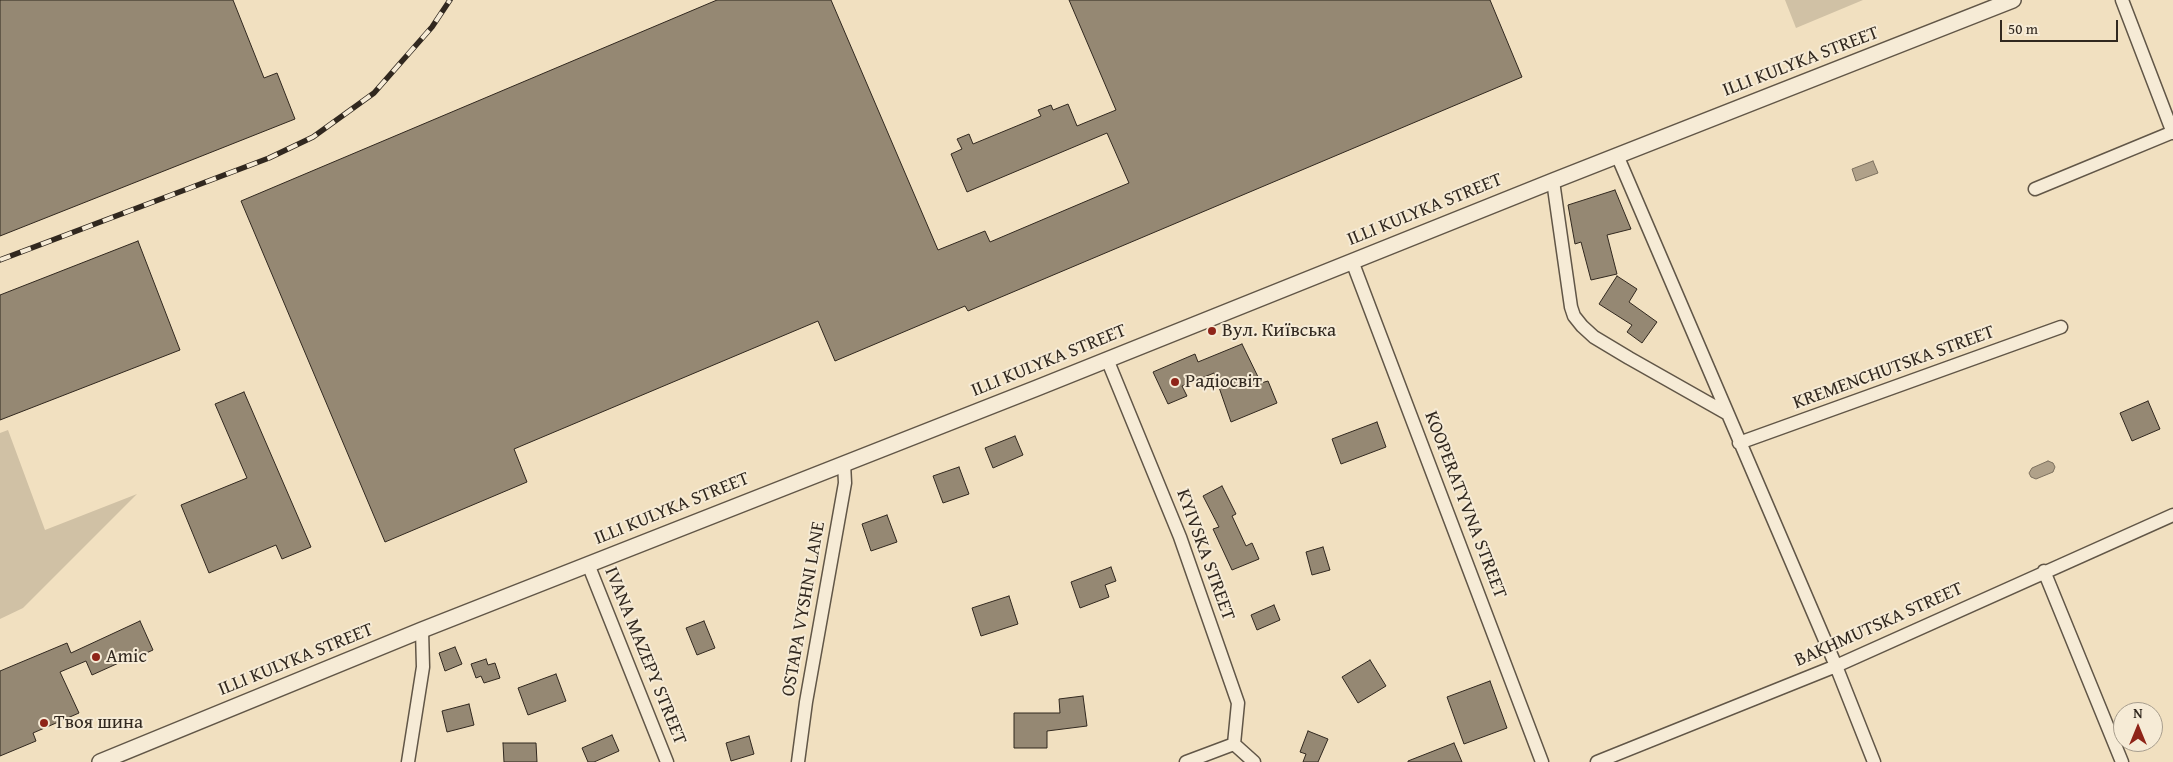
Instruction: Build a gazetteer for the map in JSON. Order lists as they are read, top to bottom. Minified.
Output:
{"streets":{"street":["ILLI KULYKA STREET","KREMENCHUTSKA STREET","KOOPERATYVNA STREET","KYIVSKA STREET","OSTAPA VYSHNI LANE","BAKHMUTSKA STREET","IVANA MAZEPY STREET"]},"crossings":[["ILLI KULYKA STREET","KOOPERATYVNA STREET"],["ILLI KULYKA STREET","KYIVSKA STREET"],["ILLI KULYKA STREET","OSTAPA VYSHNI LANE"],["ILLI KULYKA STREET","IVANA MAZEPY STREET"]],"places":["Вул. Київська","Радіосвіт","Amic","Твоя шина"],"scale_bar":"50 m","north":"top"}
